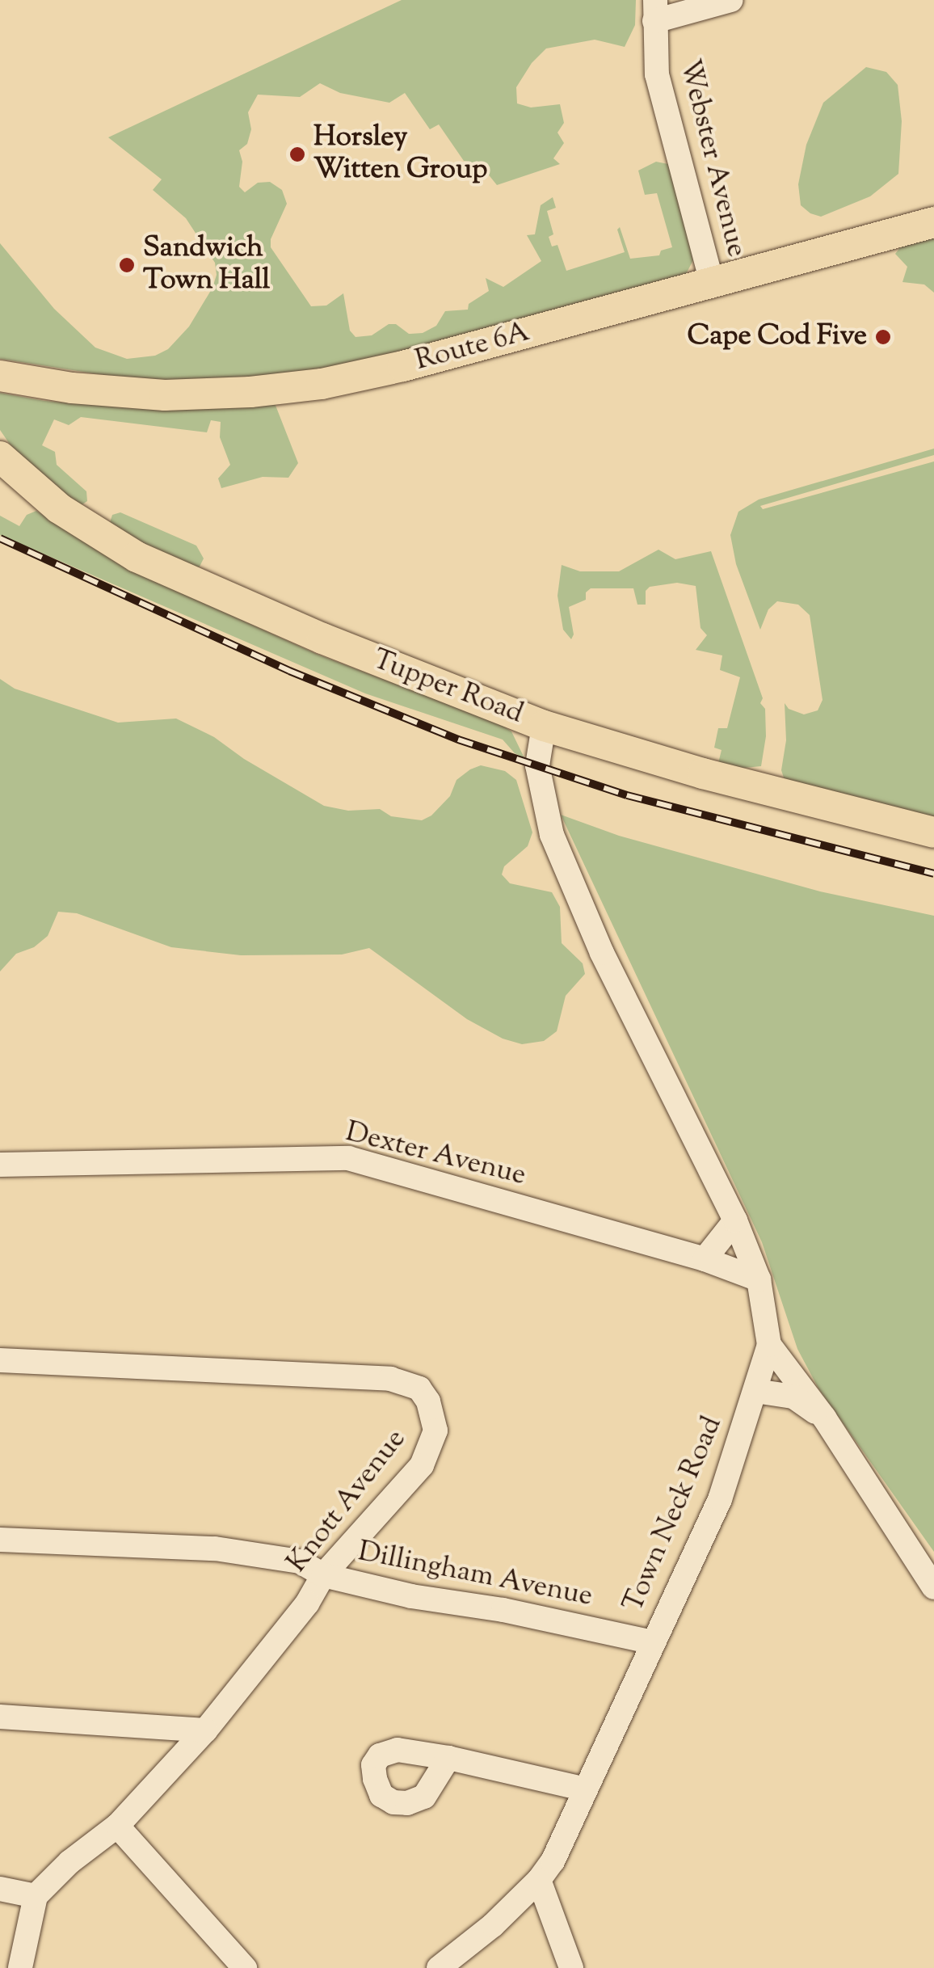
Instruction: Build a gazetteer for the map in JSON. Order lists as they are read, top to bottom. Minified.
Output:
{"streets":{"main road":["Route 6A","Tupper Road"],"street":["Webster Avenue","Dexter Avenue","Knott Avenue","Town Neck Road","Dillingham Avenue"]},"crossings":[["Webster Avenue","Route 6A"],["Tupper Road","Town Neck Road"],["Dexter Avenue","Town Neck Road"],["Knott Avenue","Dillingham Avenue"],["Town Neck Road","Dillingham Avenue"]],"places":["Horsley Witten Group","Sandwich Town Hall","Cape Cod Five"]}
